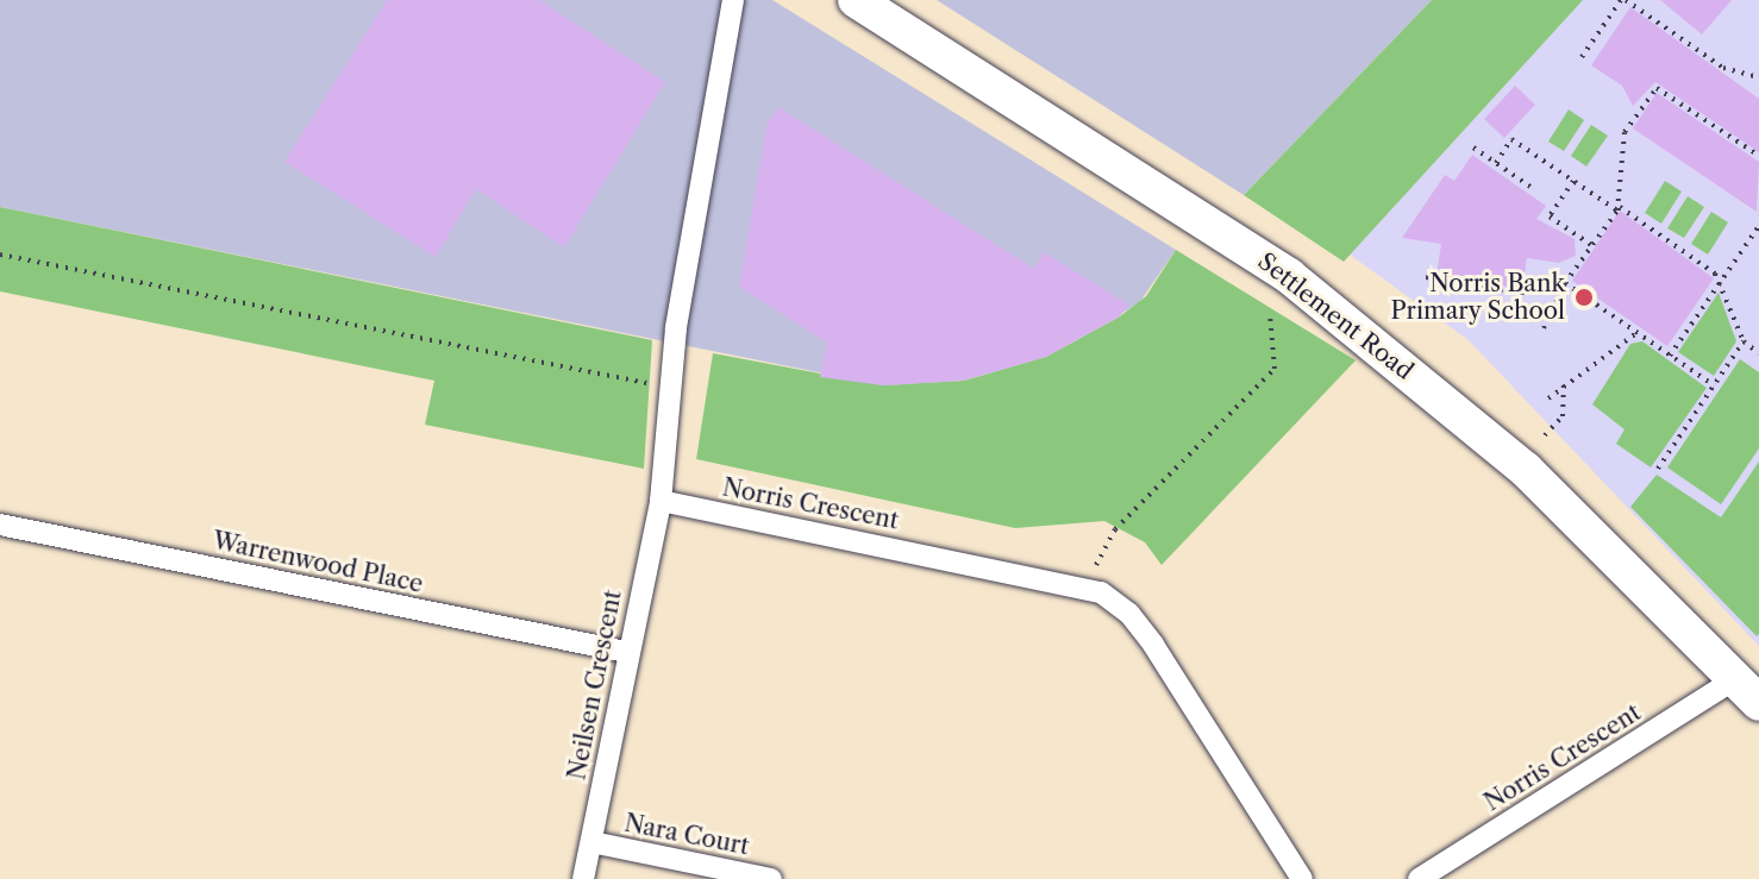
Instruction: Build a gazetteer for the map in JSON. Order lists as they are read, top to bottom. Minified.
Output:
{"streets":{"main road":["Settlement Road"],"street":["Norris Crescent","Warrenwood Place","Neilsen Crescent","Nara Court"]},"crossings":[["Settlement Road","Norris Crescent"],["Norris Crescent","Neilsen Crescent"],["Warrenwood Place","Neilsen Crescent"],["Neilsen Crescent","Nara Court"]],"places":["Norris Bank Primary School"]}
